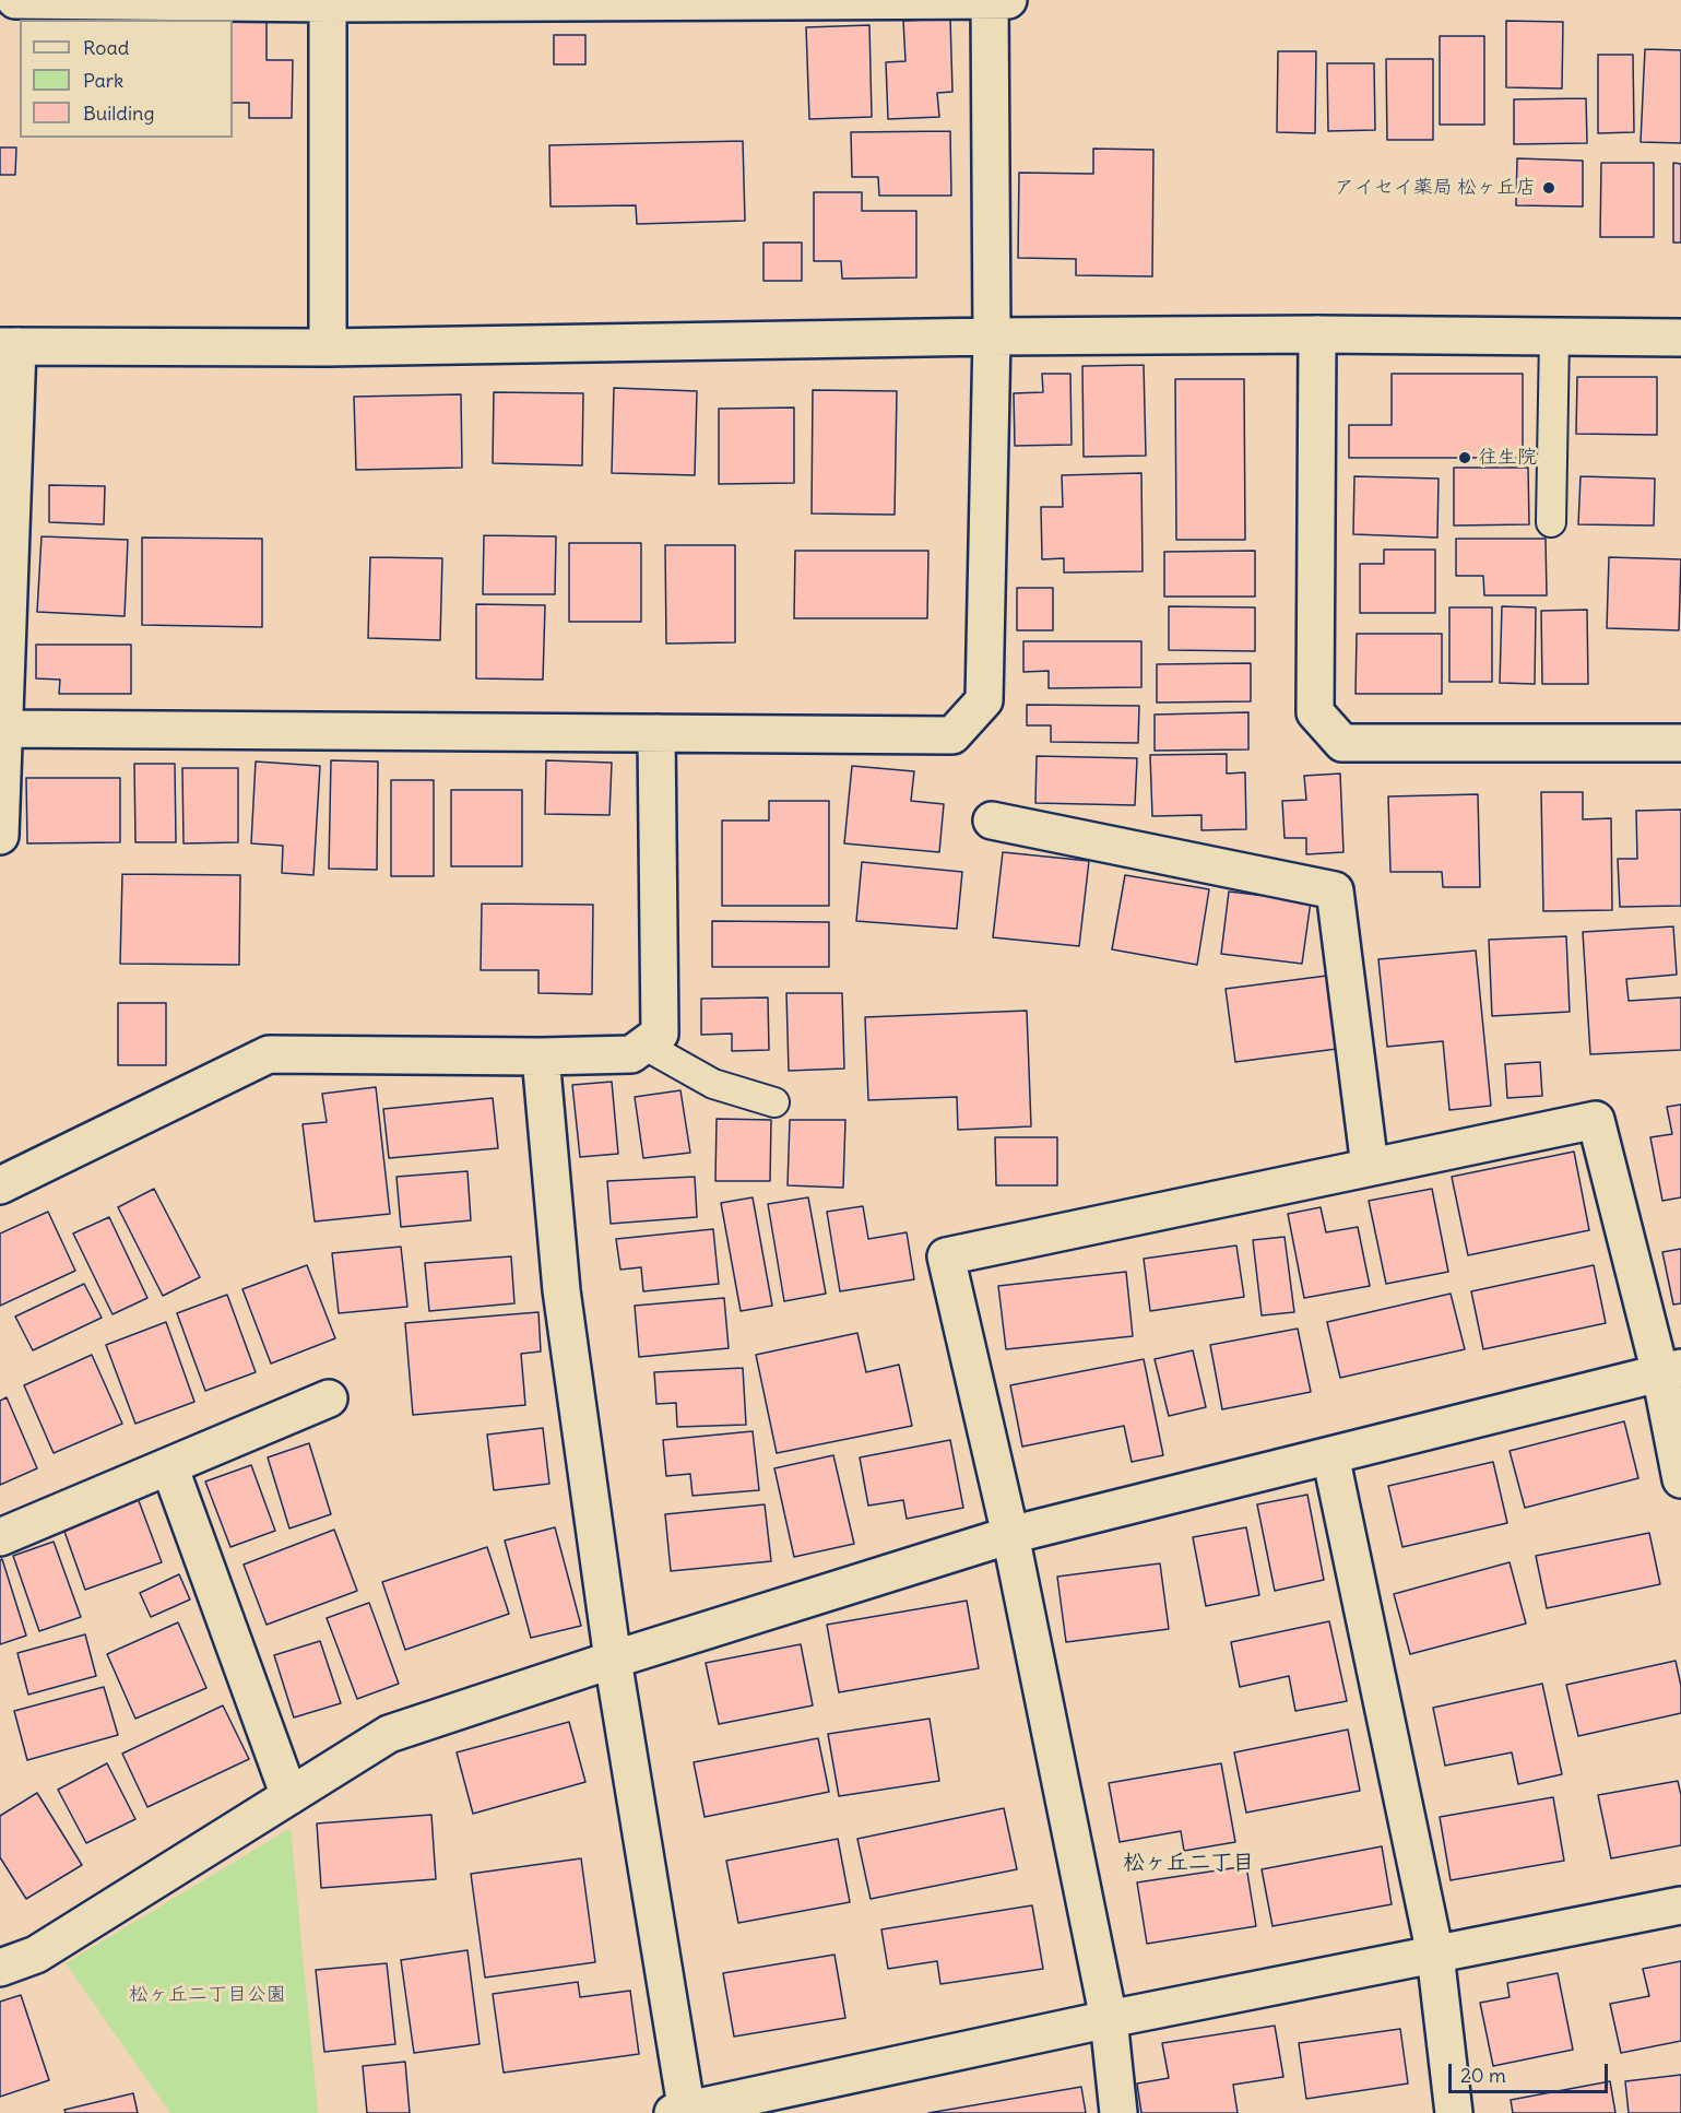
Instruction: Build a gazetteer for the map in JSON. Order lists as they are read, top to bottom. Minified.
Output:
{"districts":["松ヶ丘二丁目"],"parks":["松ヶ丘二丁目公園"],"places":["アイセイ薬局 松ヶ丘店","往生院"],"legend":["Road","Park","Building"],"scale_bar":"20 m"}
